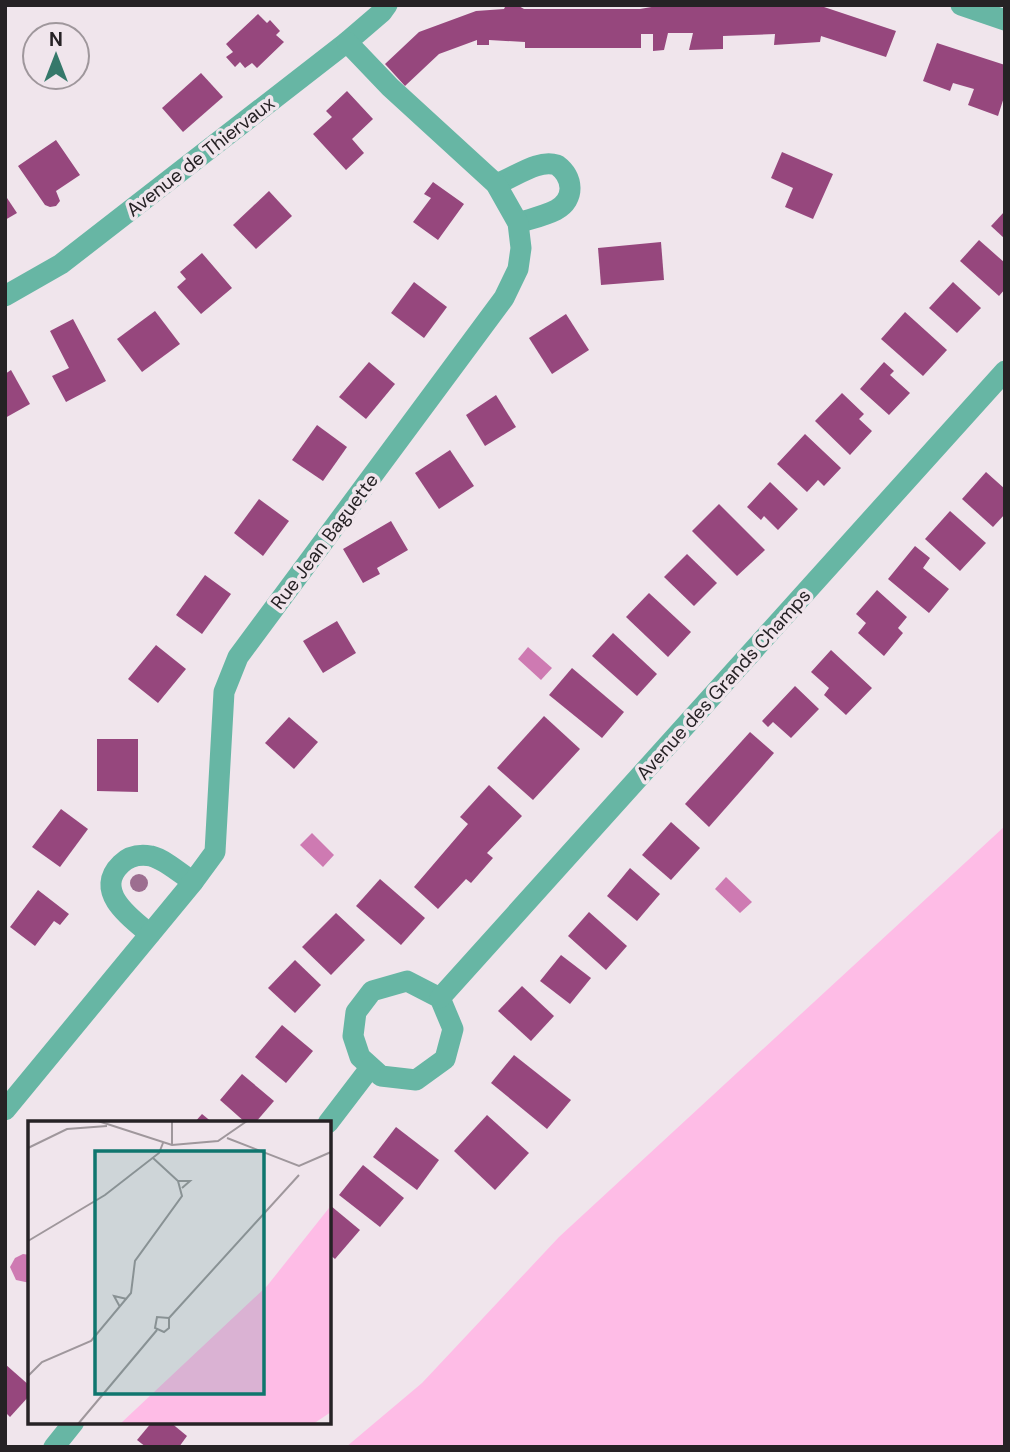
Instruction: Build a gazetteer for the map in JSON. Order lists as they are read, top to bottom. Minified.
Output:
{"streets":{"street":["Avenue de Thiervaux","Rue Jean Baguette","Avenue des Grands Champs"]},"crossings":[["Avenue de Thiervaux","Rue Jean Baguette"]],"north":"top"}
